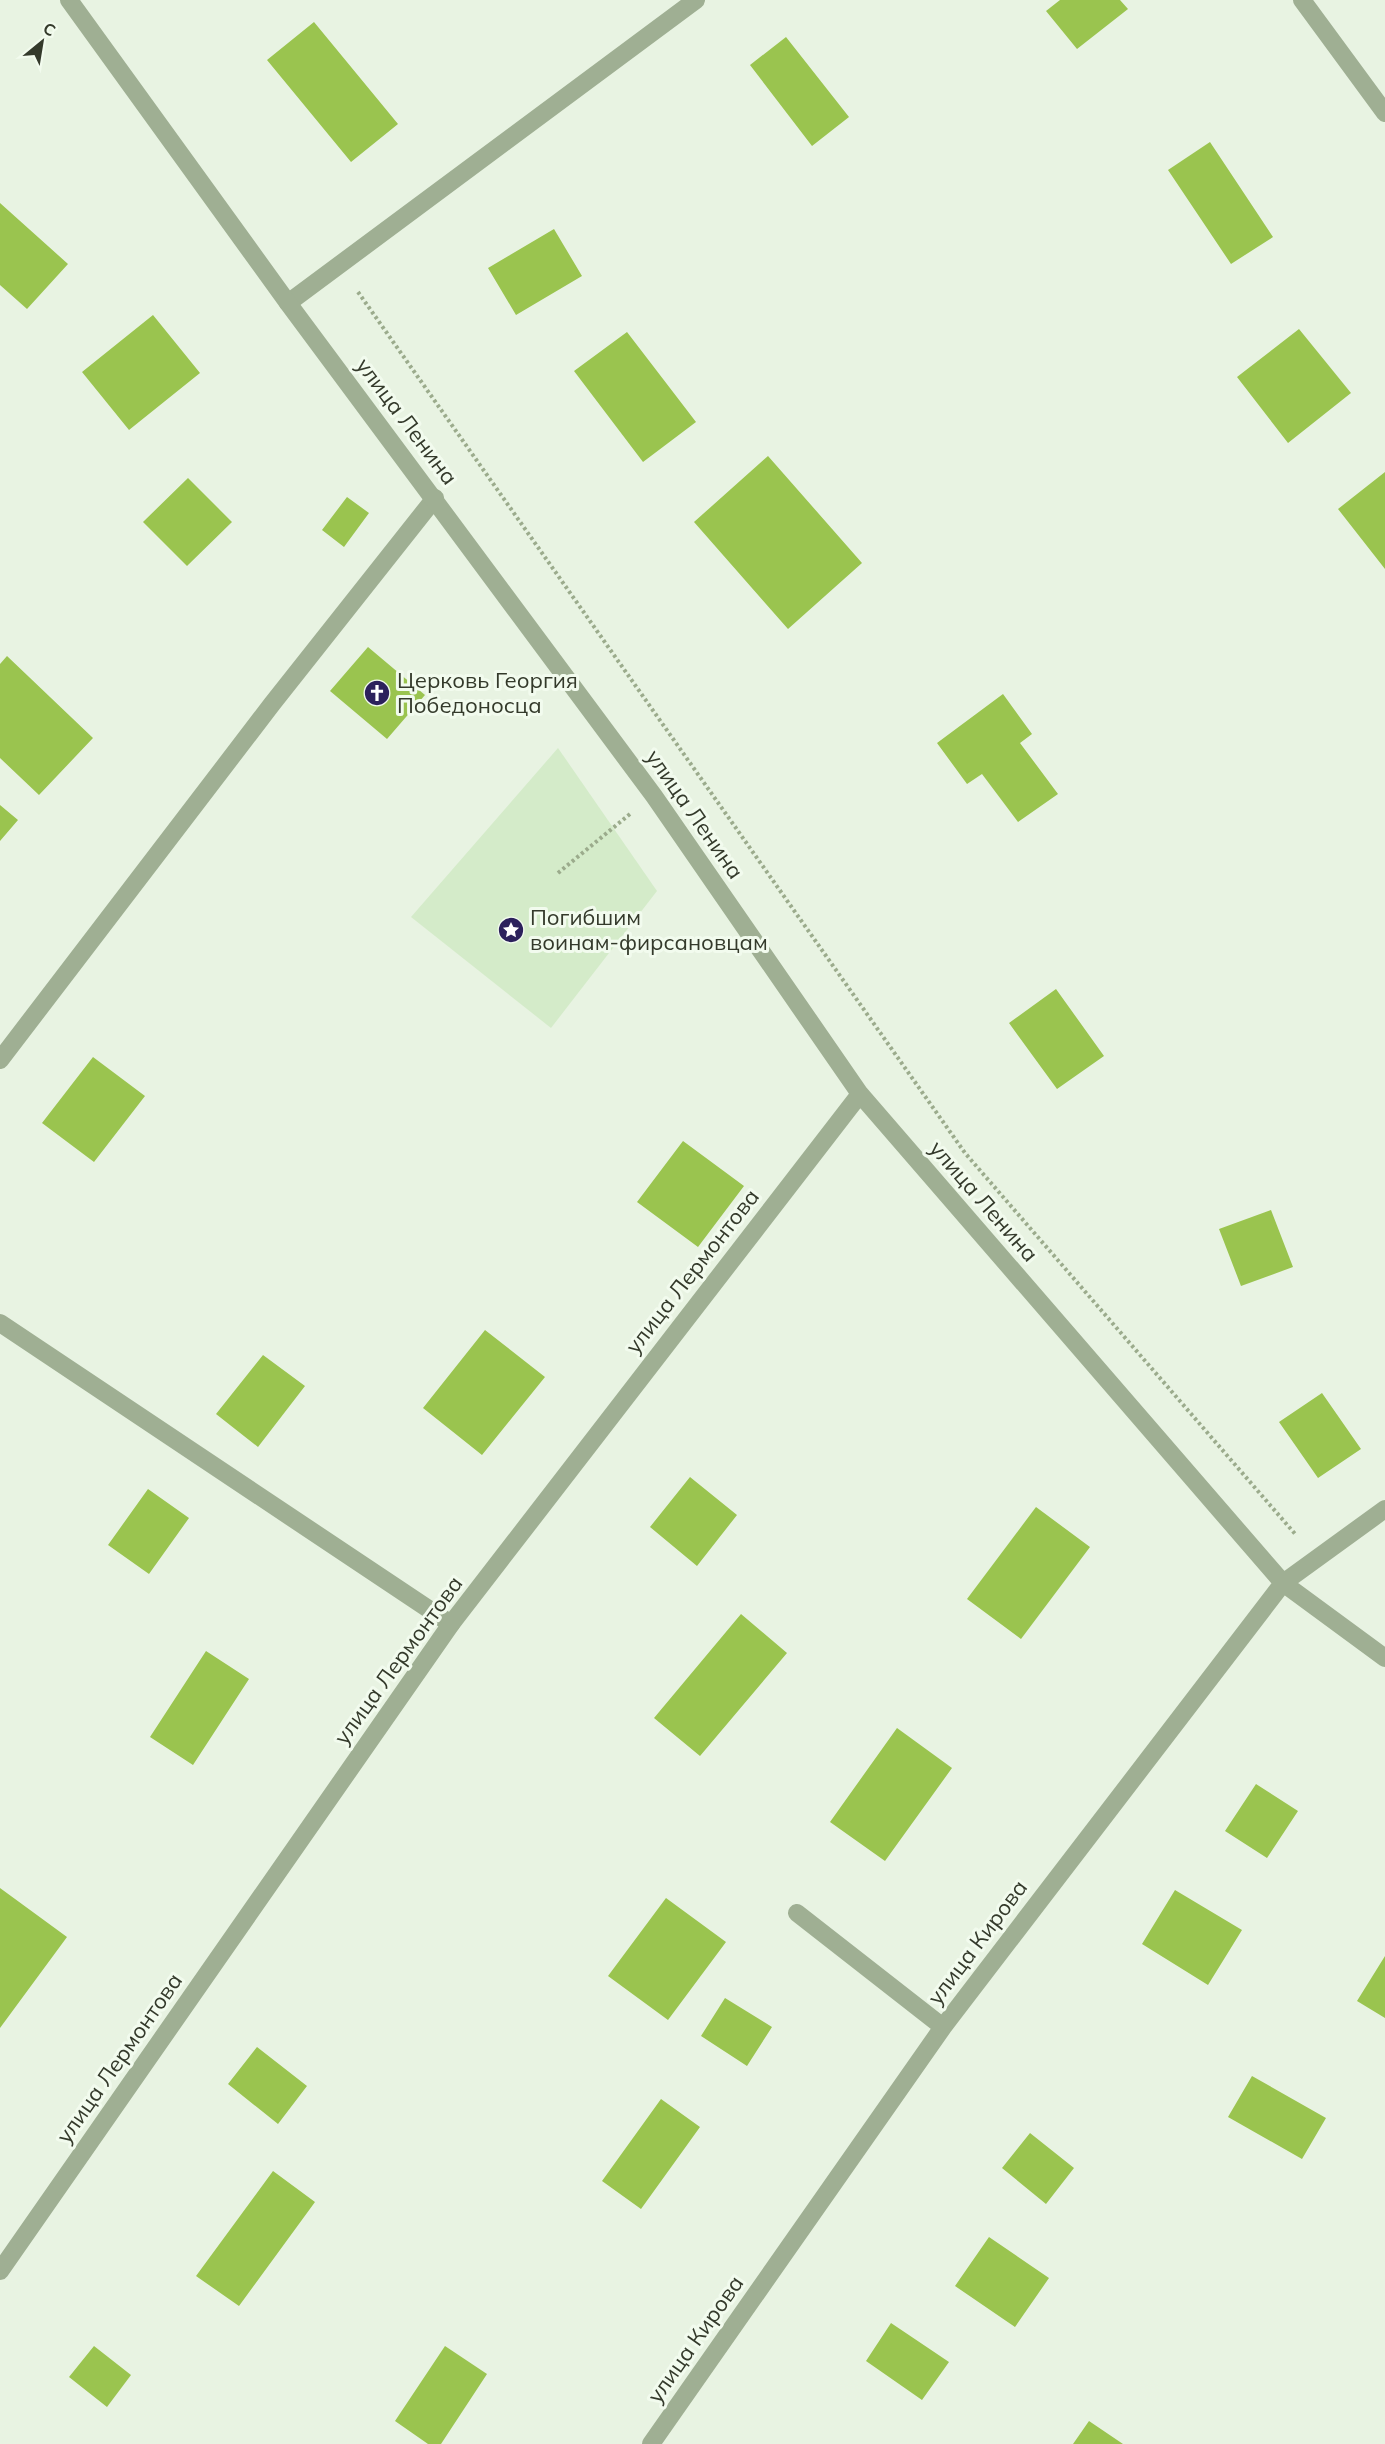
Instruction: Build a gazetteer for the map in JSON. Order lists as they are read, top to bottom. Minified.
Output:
{"streets":{"street":["улица Ленина","улица Лермонтова","улица Кирова"]},"crossings":[["улица Ленина","улица Лермонтова"],["улица Ленина","улица Кирова"]],"places":{"church":["Церковь Георгия Победоносца"],"place":["Погибшим воинам-фирсановцам"]},"north":"top right"}
